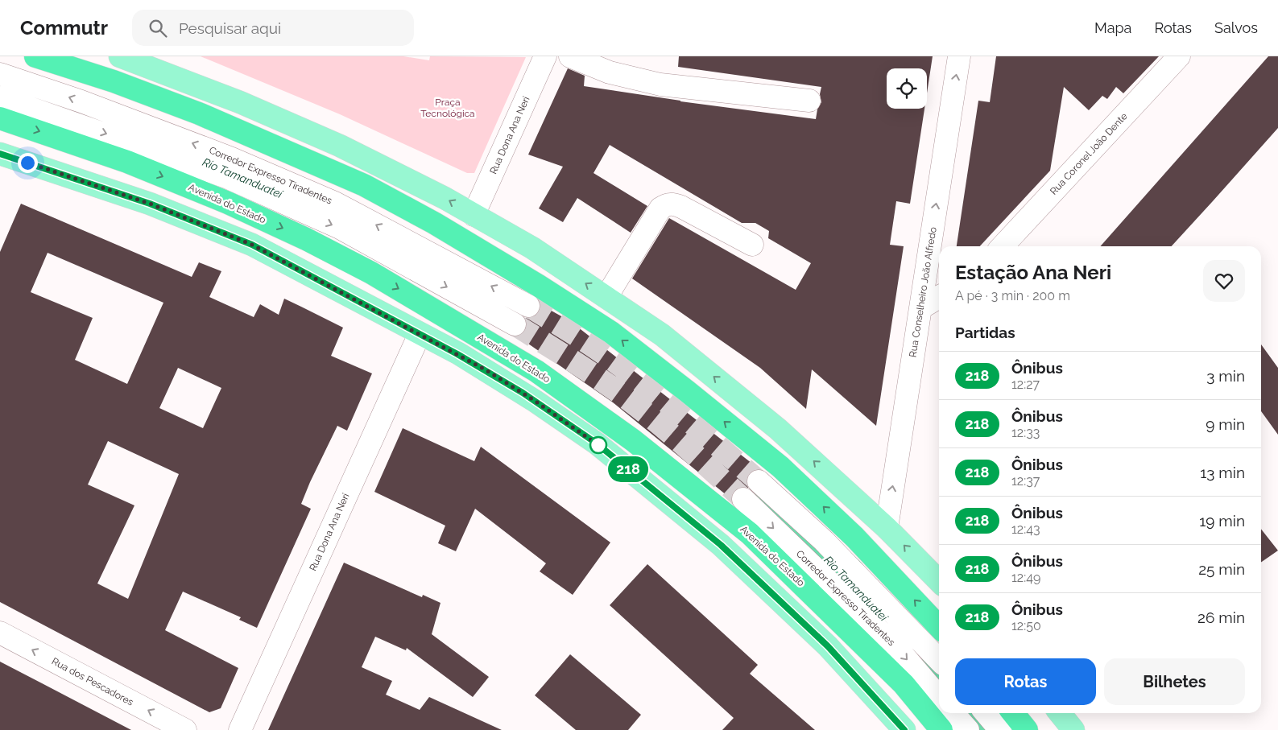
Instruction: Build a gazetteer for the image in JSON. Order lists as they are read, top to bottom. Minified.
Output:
{"streets":{"highway":["Avenida do Estado"],"street":["Rua Dona Ana Neri","Rua Coronel João Dente","Corredor Expresso Tiradentes","Rua Conselheiro João Alfredo","Rua dos Pescadores"]},"one_way":["Rua Conselheiro João Alfredo","Rua dos Pescadores"],"water":["Rio Tamanduateí"],"parks":["Praça Tecnológica"],"lines":["bus line 218"],"page":{"header":"Commutr","search":"Pesquisar aqui","nav":["Mapa","Rotas","Salvos"],"on_map":"218","heading":[["Estação Ana Neri","A pé · 3 min · 200 m"],"Partidas"],"list":[{"mark":"218","name":"Ônibus","note":"12:27","value":"3 min"},{"mark":"218","name":"Ônibus","note":"12:33","value":"9 min"},{"mark":"218","name":"Ônibus","note":"12:37","value":"13 min"},{"mark":"218","name":"Ônibus","note":"12:43","value":"19 min"},{"mark":"218","name":"Ônibus","note":"12:49","value":"25 min"},{"mark":"218","name":"Ônibus","note":"12:50","value":"26 min"}],"buttons":["Rotas","Bilhetes"]}}
